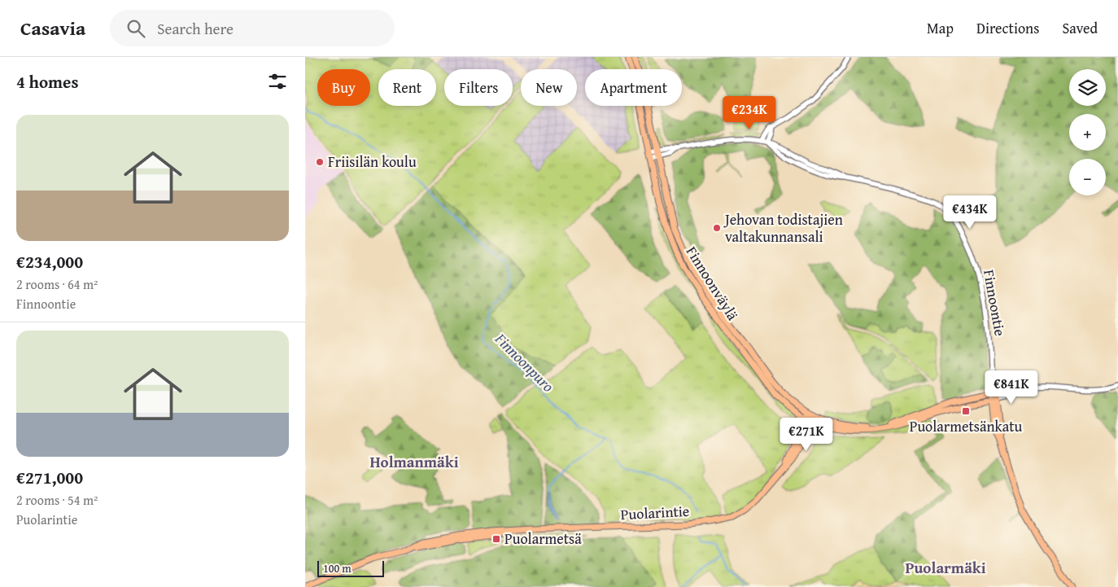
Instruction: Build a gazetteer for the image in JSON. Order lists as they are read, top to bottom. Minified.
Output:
{"streets":{"main road":["Finnoonväylä","Finnoontie","Puolarintie"]},"crossings":[["Finnoonväylä","Finnoontie"],["Finnoonväylä","Puolarintie"]],"districts":["Holmanmäki","Puolarmäki"],"water":["Finnoonpuro"],"places":{"other":["Friisilän koulu","Jehovan todistajien valtakunnansali"],"transit":["Puolarmetsänkatu","Puolarmetsä"]},"scale_bar":"100 m","page":{"header":"Casavia","search":"Search here","nav":["Map","Directions","Saved"],"heading":"4 homes","map_buttons":["+","−"],"chip":["Buy","Rent","Filters","New","Apartment"],"price":["€234K","€434K","€841K","€271K"],"list":[{"name":"€234,000","note":"2 rooms · 64 m² · Finnoontie"},{"name":"€271,000","note":"2 rooms · 54 m² · Puolarintie"}],"scale":"100 m"}}
